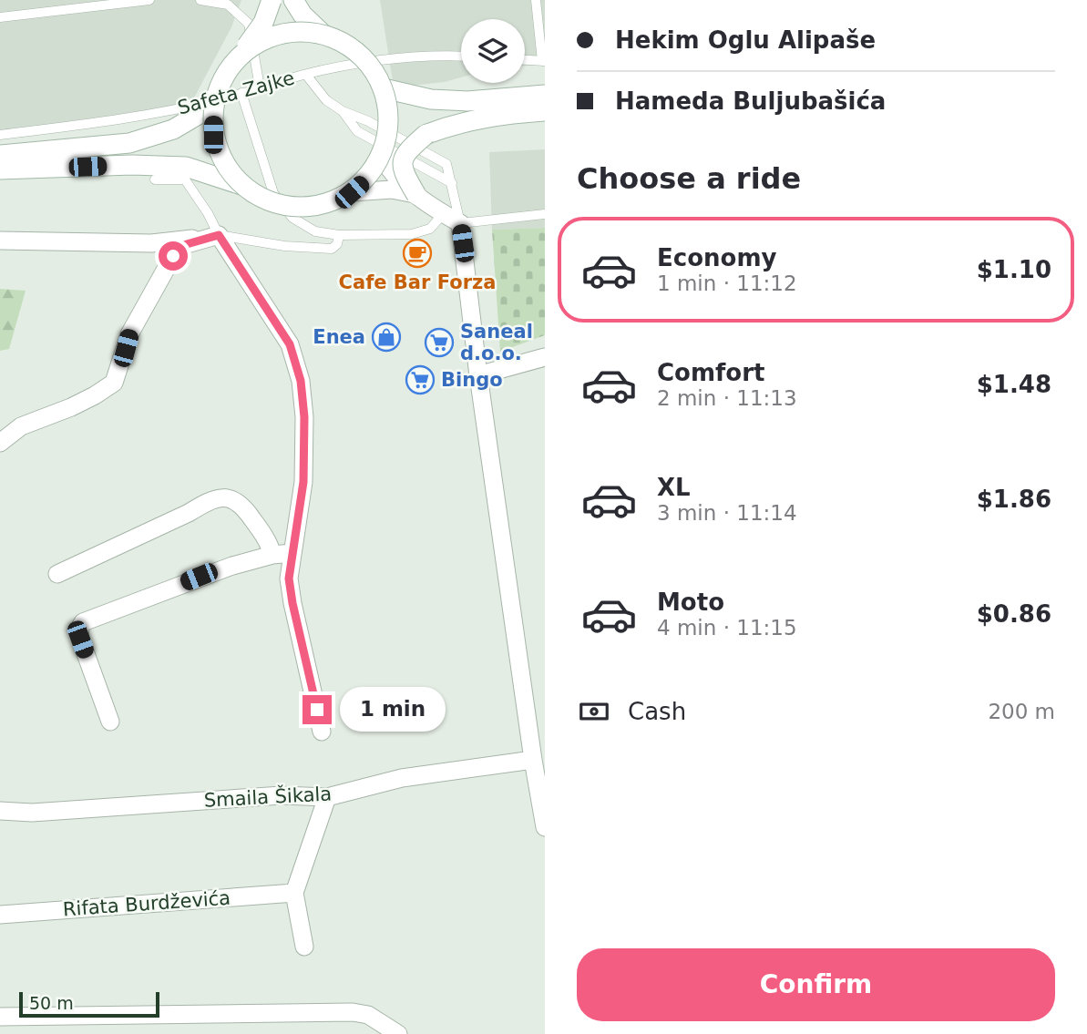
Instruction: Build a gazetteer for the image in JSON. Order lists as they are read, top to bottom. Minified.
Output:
{"streets":{"street":["Smaila Šikala","Rifata Burdževića"],"lane":["Safeta Zajke"]},"places":{"cafe":["Cafe Bar Forza"],"shop":["Enea"],"supermarket":["Saneal d.o.o.","Bingo"]},"scale_bar":"50 m","page":{"banner":["Hekim Oglu Alipaše","Hameda Buljubašića"],"heading":"Choose a ride","list":[{"name":"Economy","note":"1 min · 11:12","value":"$1.10"},{"name":"Comfort","note":"2 min · 11:13","value":"$1.48"},{"name":"XL","note":"3 min · 11:14","value":"$1.86"},{"name":"Moto","note":"4 min · 11:15","value":"$0.86"}],"pay":["Cash","200 m"],"bubble":"1 min","buttons":"Confirm","scale":"50 m"}}
